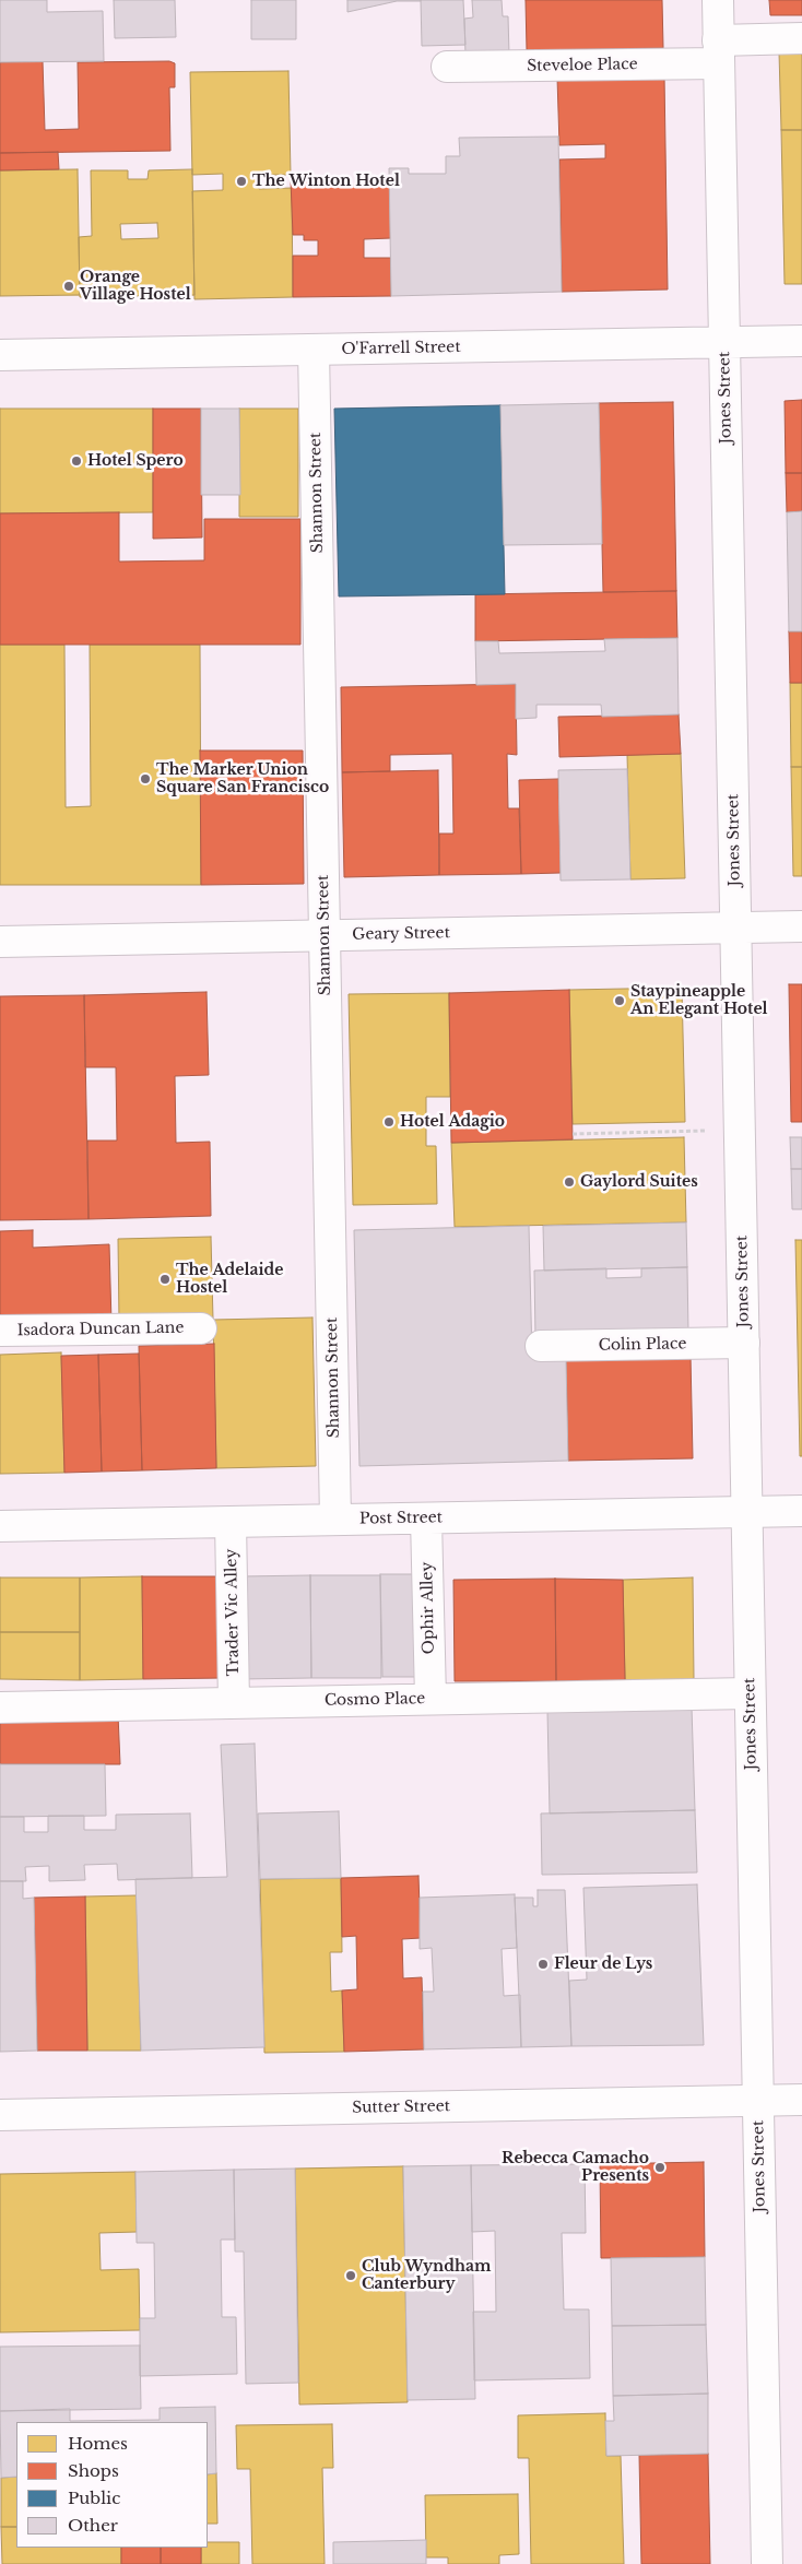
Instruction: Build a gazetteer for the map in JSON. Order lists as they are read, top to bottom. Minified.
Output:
{"streets":{"main road":["Steveloe Place","O'Farrell Street","Jones Street","Shannon Street","Geary Street","Isadora Duncan Lane","Colin Place","Post Street","Ophir Alley","Trader Vic Alley","Cosmo Place","Sutter Street"]},"crossings":[["Steveloe Place","Jones Street"],["O'Farrell Street","Jones Street"],["O'Farrell Street","Shannon Street"],["Jones Street","Geary Street"],["Jones Street","Colin Place"],["Jones Street","Post Street"],["Jones Street","Cosmo Place"],["Jones Street","Sutter Street"],["Shannon Street","Geary Street"],["Shannon Street","Post Street"],["Post Street","Ophir Alley"],["Post Street","Trader Vic Alley"],["Ophir Alley","Cosmo Place"],["Trader Vic Alley","Cosmo Place"]],"places":["The Winton Hotel","Orange Village Hostel","Hotel Spero","The Marker Union Square San Francisco","Staypineapple An Elegant Hotel","Hotel Adagio","Gaylord Suites","The Adelaide Hostel","Fleur de Lys","Rebecca Camacho Presents","Club Wyndham Canterbury"],"legend":["Homes","Shops","Public","Other"]}
